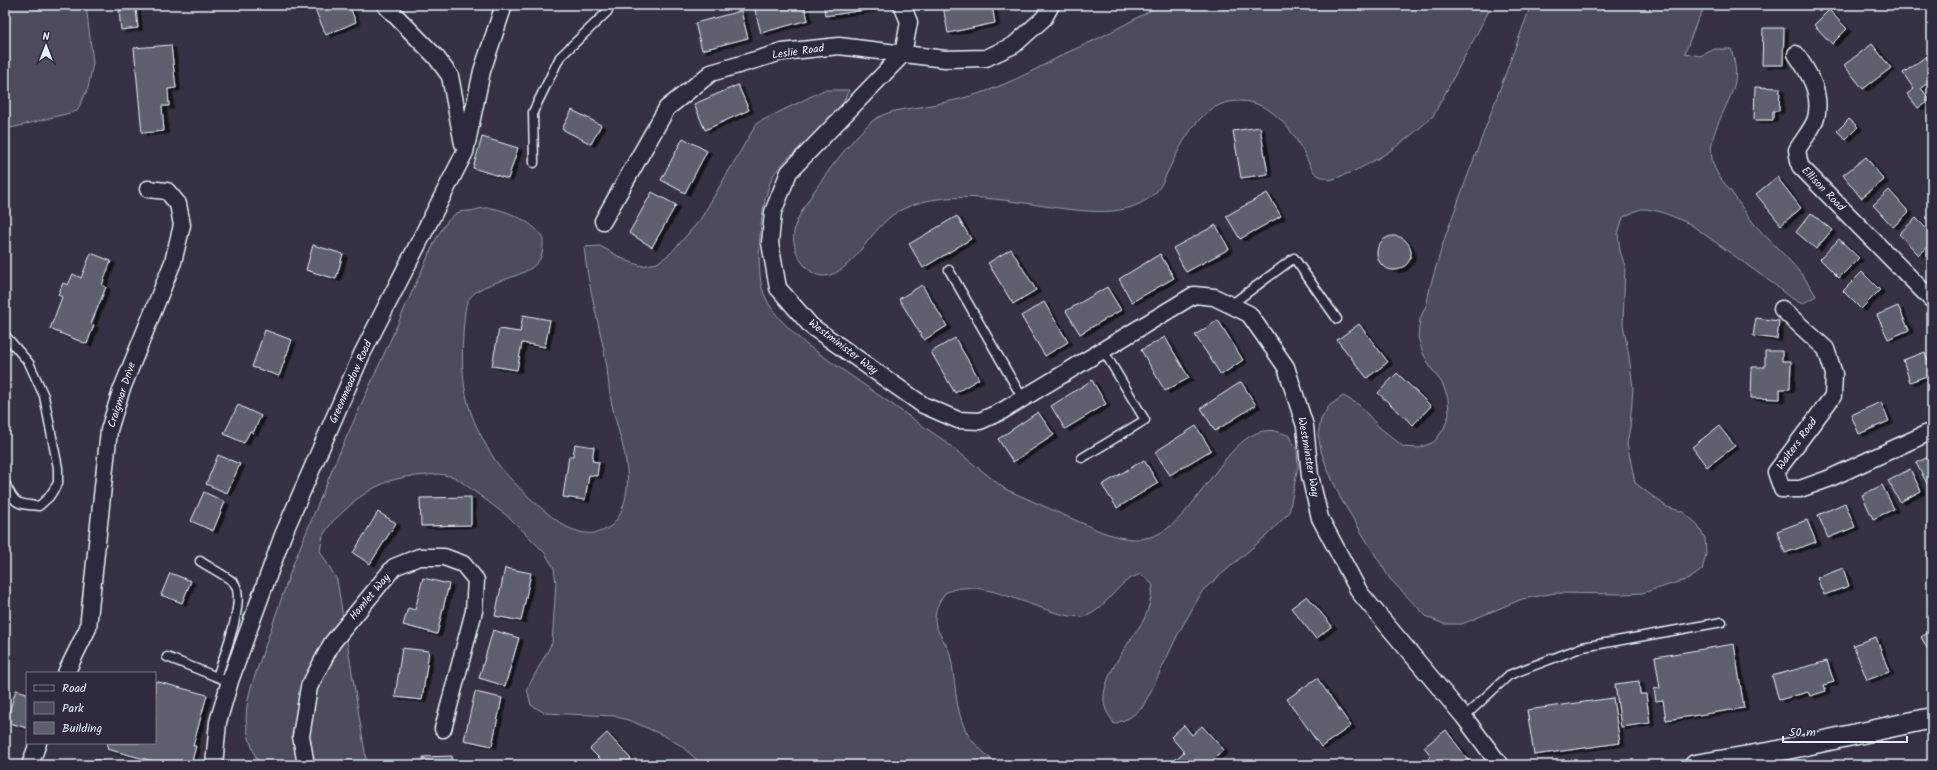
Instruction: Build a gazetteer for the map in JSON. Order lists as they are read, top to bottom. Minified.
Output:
{"streets":{"street":["Leslie Road","Ellison Road","Westminister Way","Greenmeadow Road","Craigmar Drive","Walters Road","Westminster Way","Hamlet Way"]},"crossings":[["Leslie Road","Westminister Way"],["Westminister Way","Westminster Way"]],"legend":["Road","Park","Building"],"scale_bar":"50 m","north":"top"}
